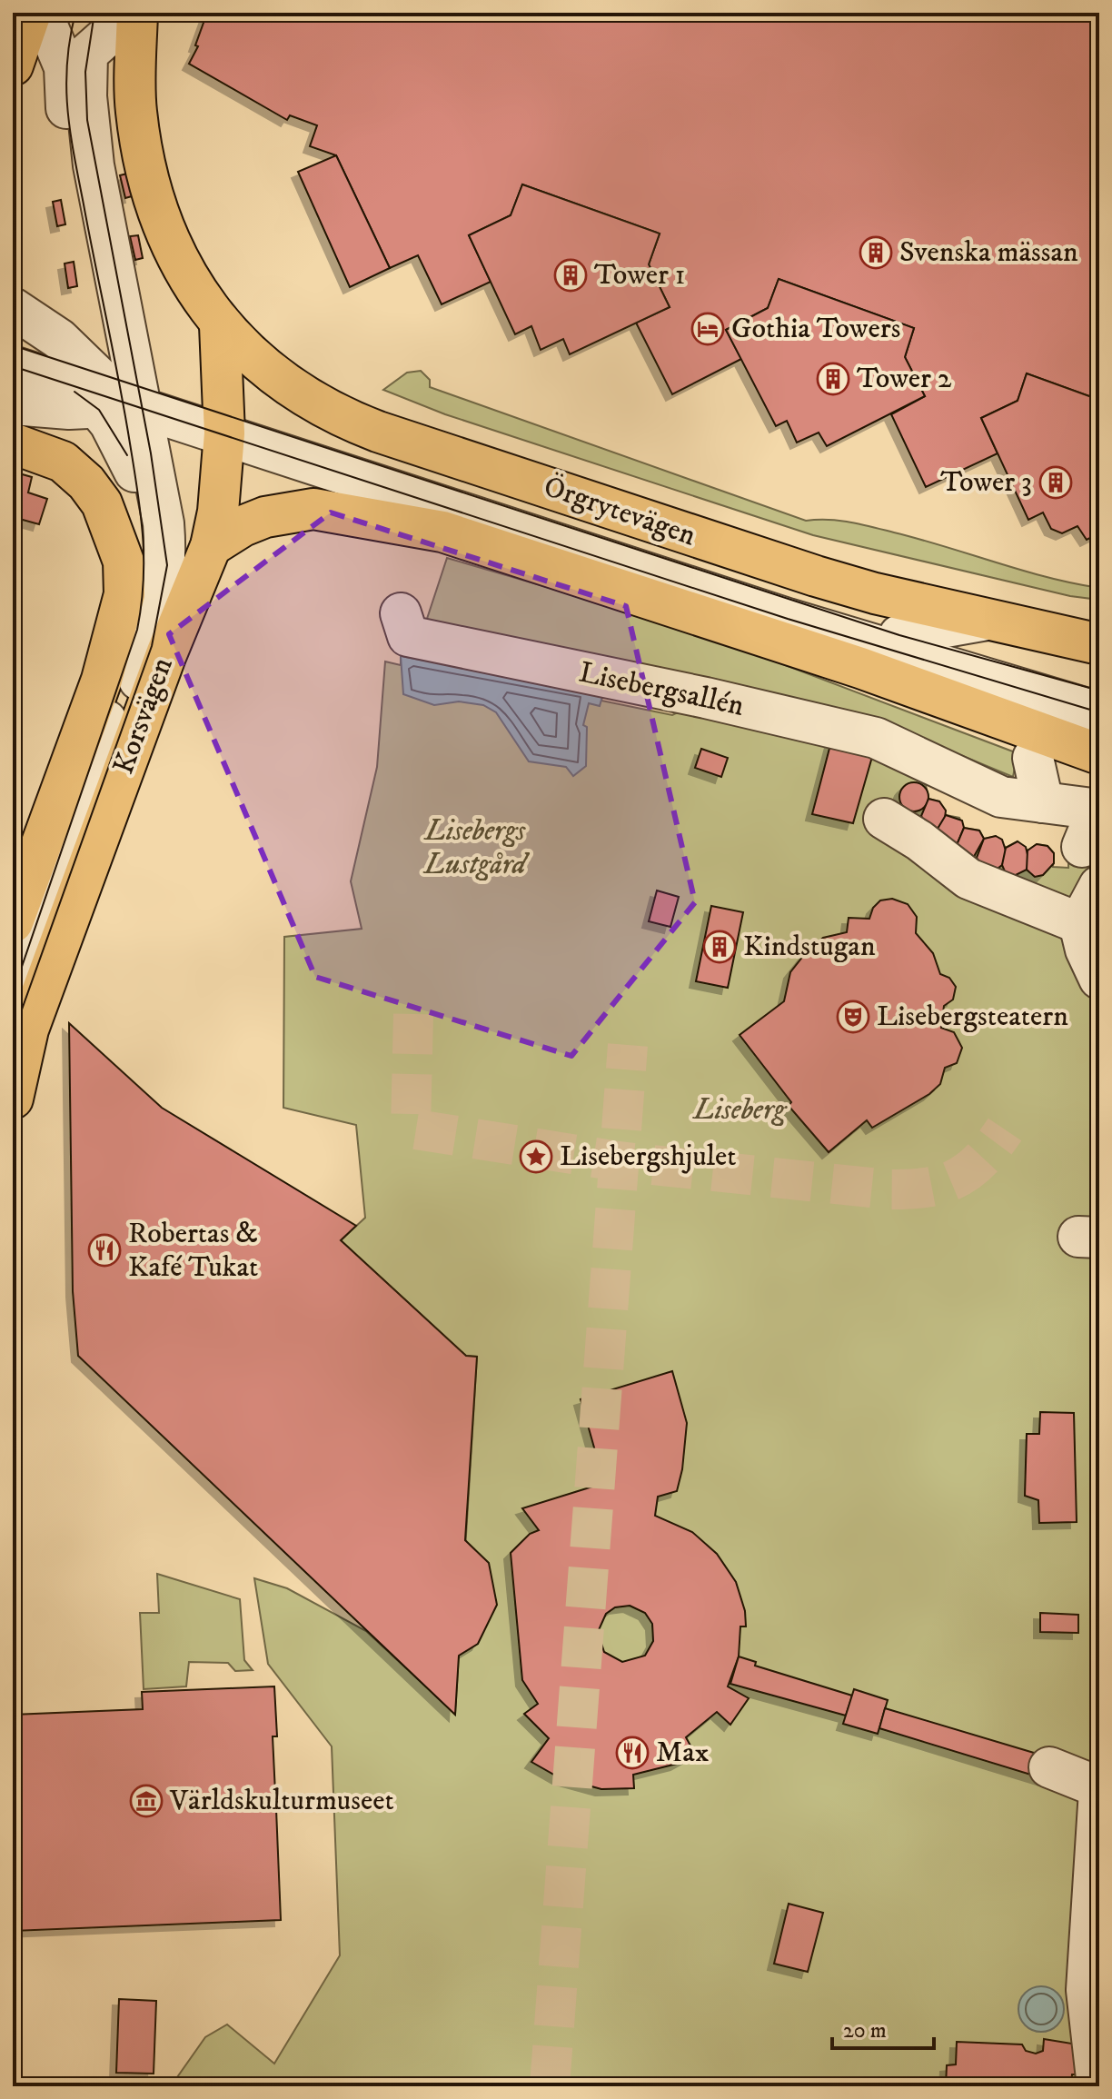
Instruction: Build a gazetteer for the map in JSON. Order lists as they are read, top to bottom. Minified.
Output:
{"streets":{"main road":["Örgrytevägen","Korsvägen"],"street":["Lisebergsallén"]},"crossings":[["Örgrytevägen","Korsvägen"]],"parks":["Lisebergs Lustgård","Liseberg"],"places":{"building":["Svenska mässan","Tower 1","Tower 2","Tower 3","Kindstugan"],"hotel":["Gothia Towers"],"theatre":["Lisebergsteatern"],"place":["Lisebergshjulet"],"restaurant":["Robertas & Kafé Tukat","Max"],"museum":["Världskulturmuseet"]},"scale_bar":"20 m"}
